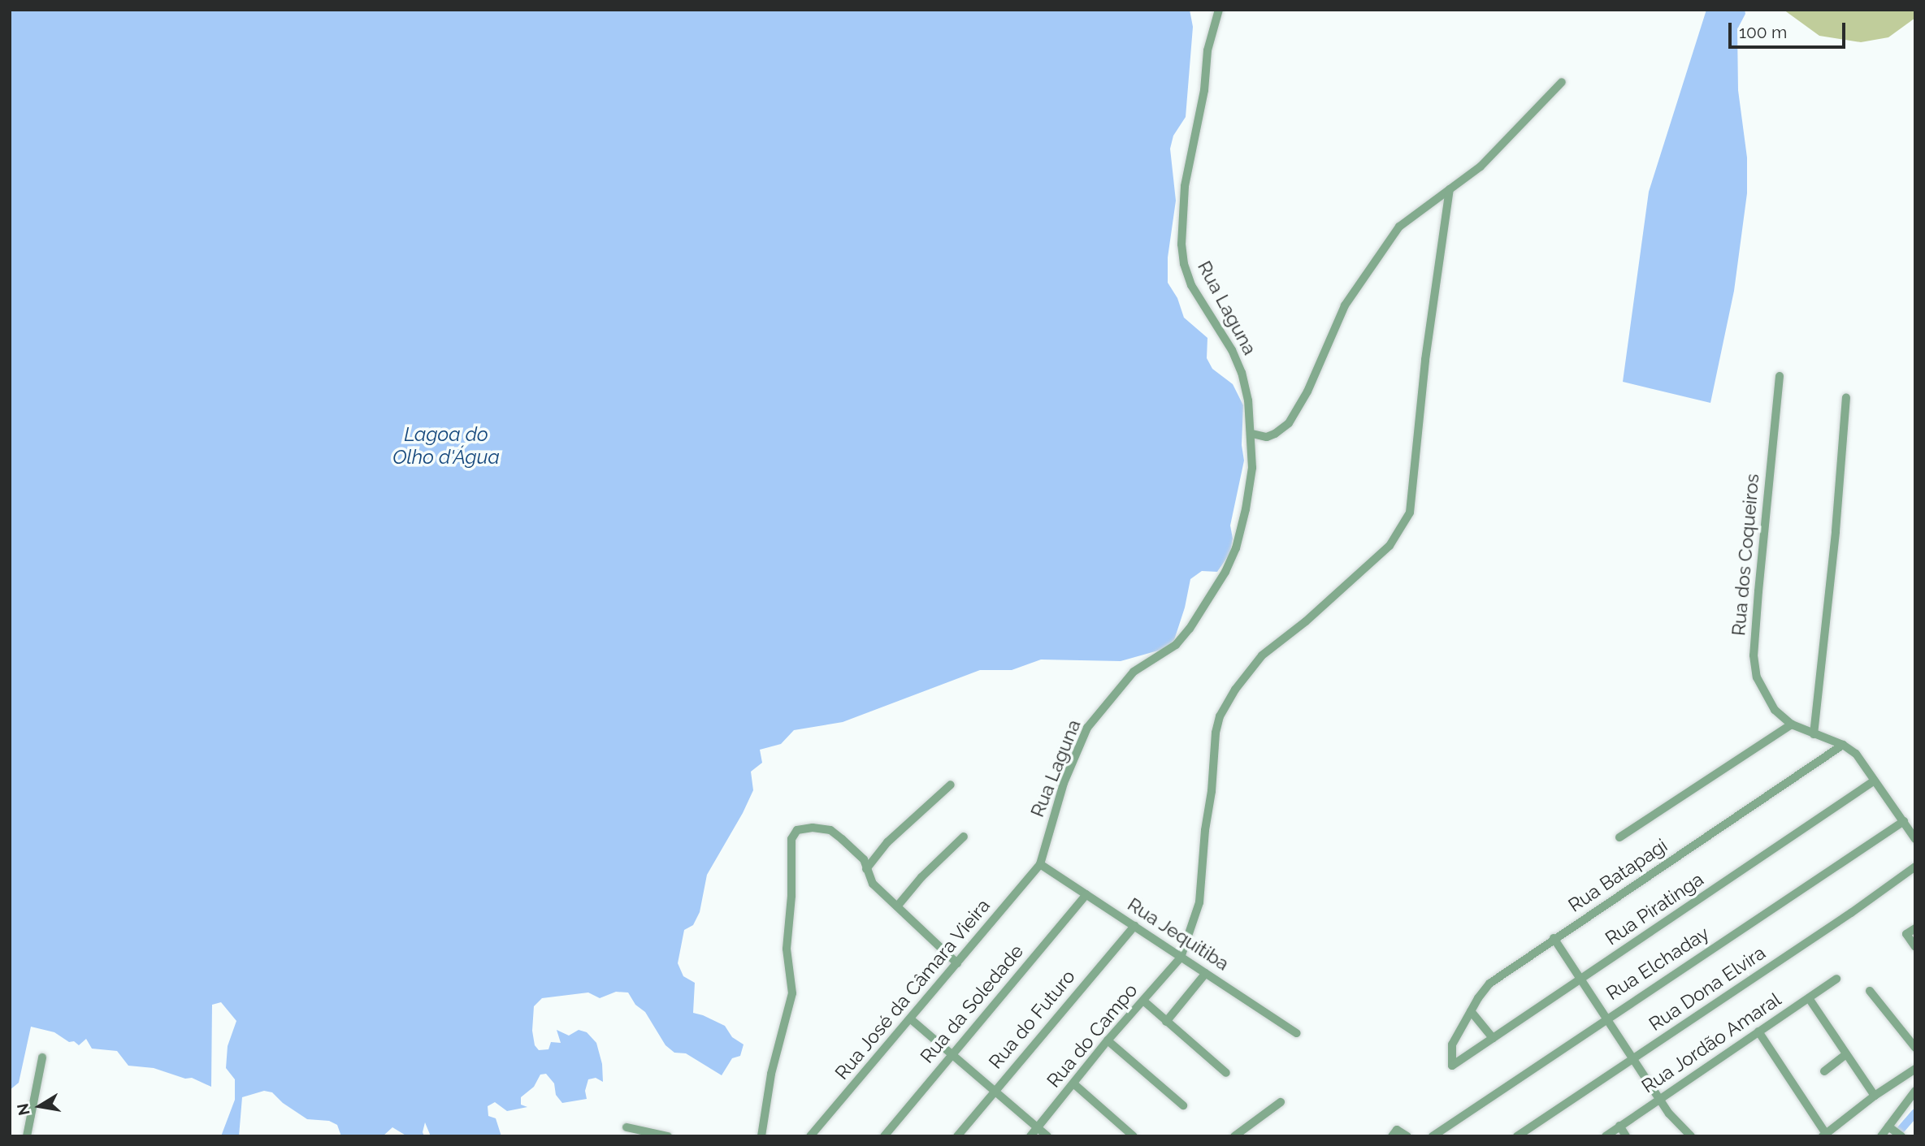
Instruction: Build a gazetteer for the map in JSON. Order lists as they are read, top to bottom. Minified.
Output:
{"streets":{"street":["Rua Laguna","Rua dos Coqueiros","Rua Batapagi","Rua Piratinga","Rua Jequitiba","Rua Elchaday","Rua Dona Elvira","Rua José da Câmara Vieira","Rua da Soledade","Rua do Futuro","Rua do Campo","Rua Jordão Amaral"]},"crossings":[["Rua Laguna","Rua Jequitiba"],["Rua Laguna","Rua José da Câmara Vieira"],["Rua Batapagi","Rua Piratinga"],["Rua Jequitiba","Rua José da Câmara Vieira"],["Rua Jequitiba","Rua da Soledade"],["Rua Jequitiba","Rua do Futuro"],["Rua Jequitiba","Rua do Campo"]],"water":["Lagoa do Olho d'Água"],"scale_bar":"100 m","north":"left"}
